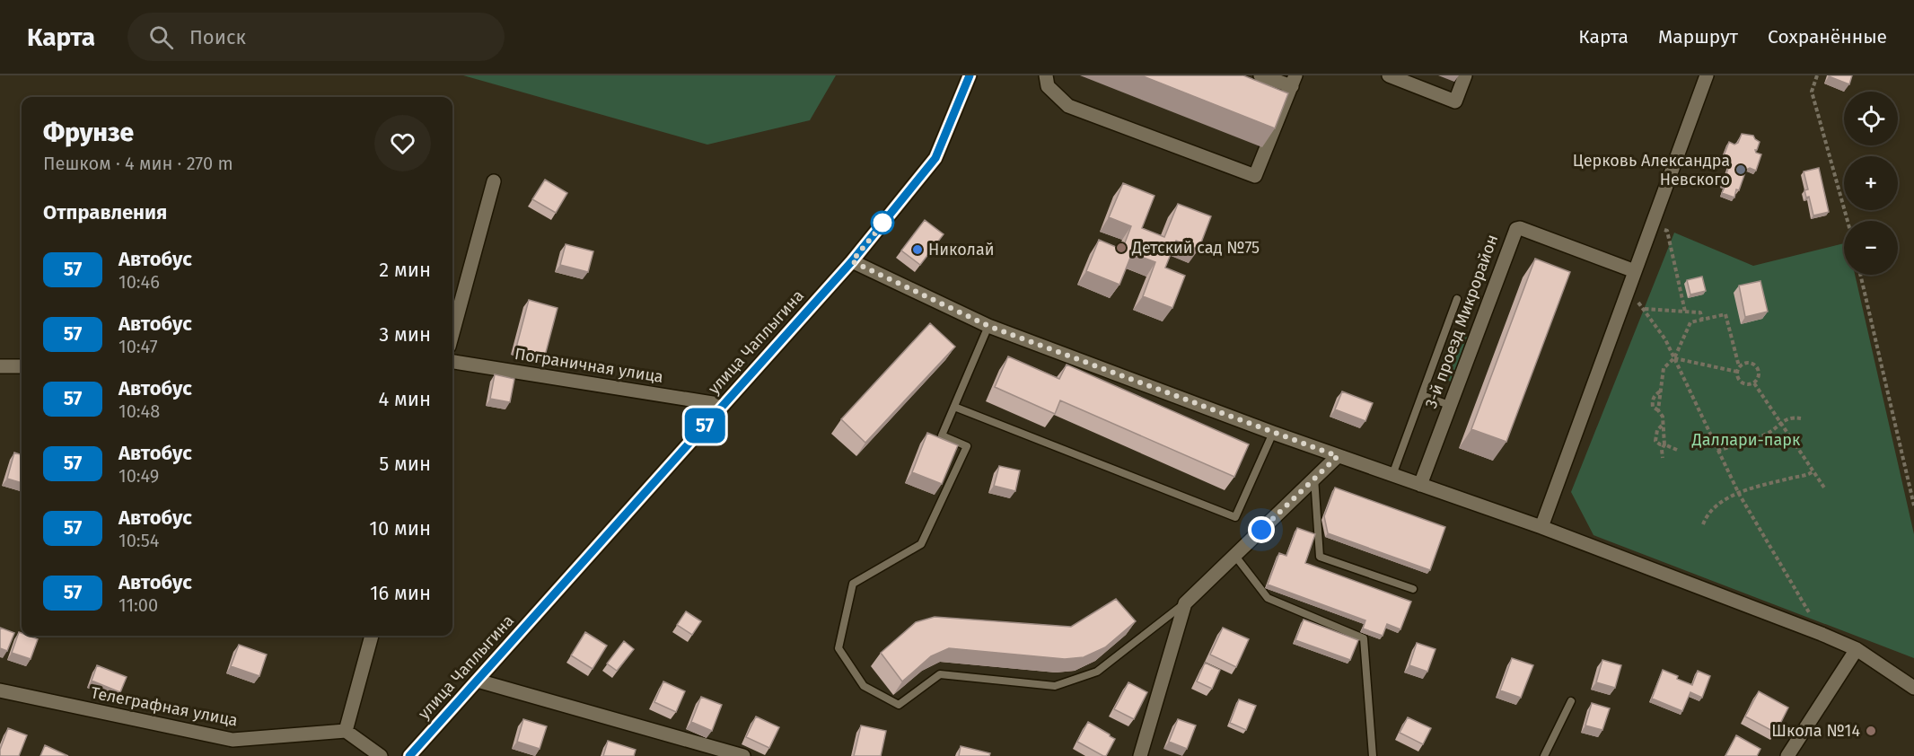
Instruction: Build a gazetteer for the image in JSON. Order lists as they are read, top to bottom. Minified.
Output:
{"streets":{"main road":["улица Чаплыгина"],"street":["3-й проезд Микрорайон","Пограничная улица","Телеграфная улица"]},"crossings":[["улица Чаплыгина","Пограничная улица"]],"parks":["Даллари-парк"],"places":["Церковь Александра Невского","Детский сад №75","Николай","Школа №14"],"lines":["bus line 57"],"page":{"header":"Карта","search":"Поиск","nav":["Карта","Маршрут","Сохранённые"],"on_map":"57","map_buttons":["+","−"],"heading":[["Фрунзе","Пешком · 4 мин · 270 m"],"Отправления"],"list":[{"mark":"57","name":"Автобус","note":"10:46","value":"2 мин"},{"mark":"57","name":"Автобус","note":"10:47","value":"3 мин"},{"mark":"57","name":"Автобус","note":"10:48","value":"4 мин"},{"mark":"57","name":"Автобус","note":"10:49","value":"5 мин"},{"mark":"57","name":"Автобус","note":"10:54","value":"10 мин"},{"mark":"57","name":"Автобус","note":"11:00","value":"16 мин"}]}}
